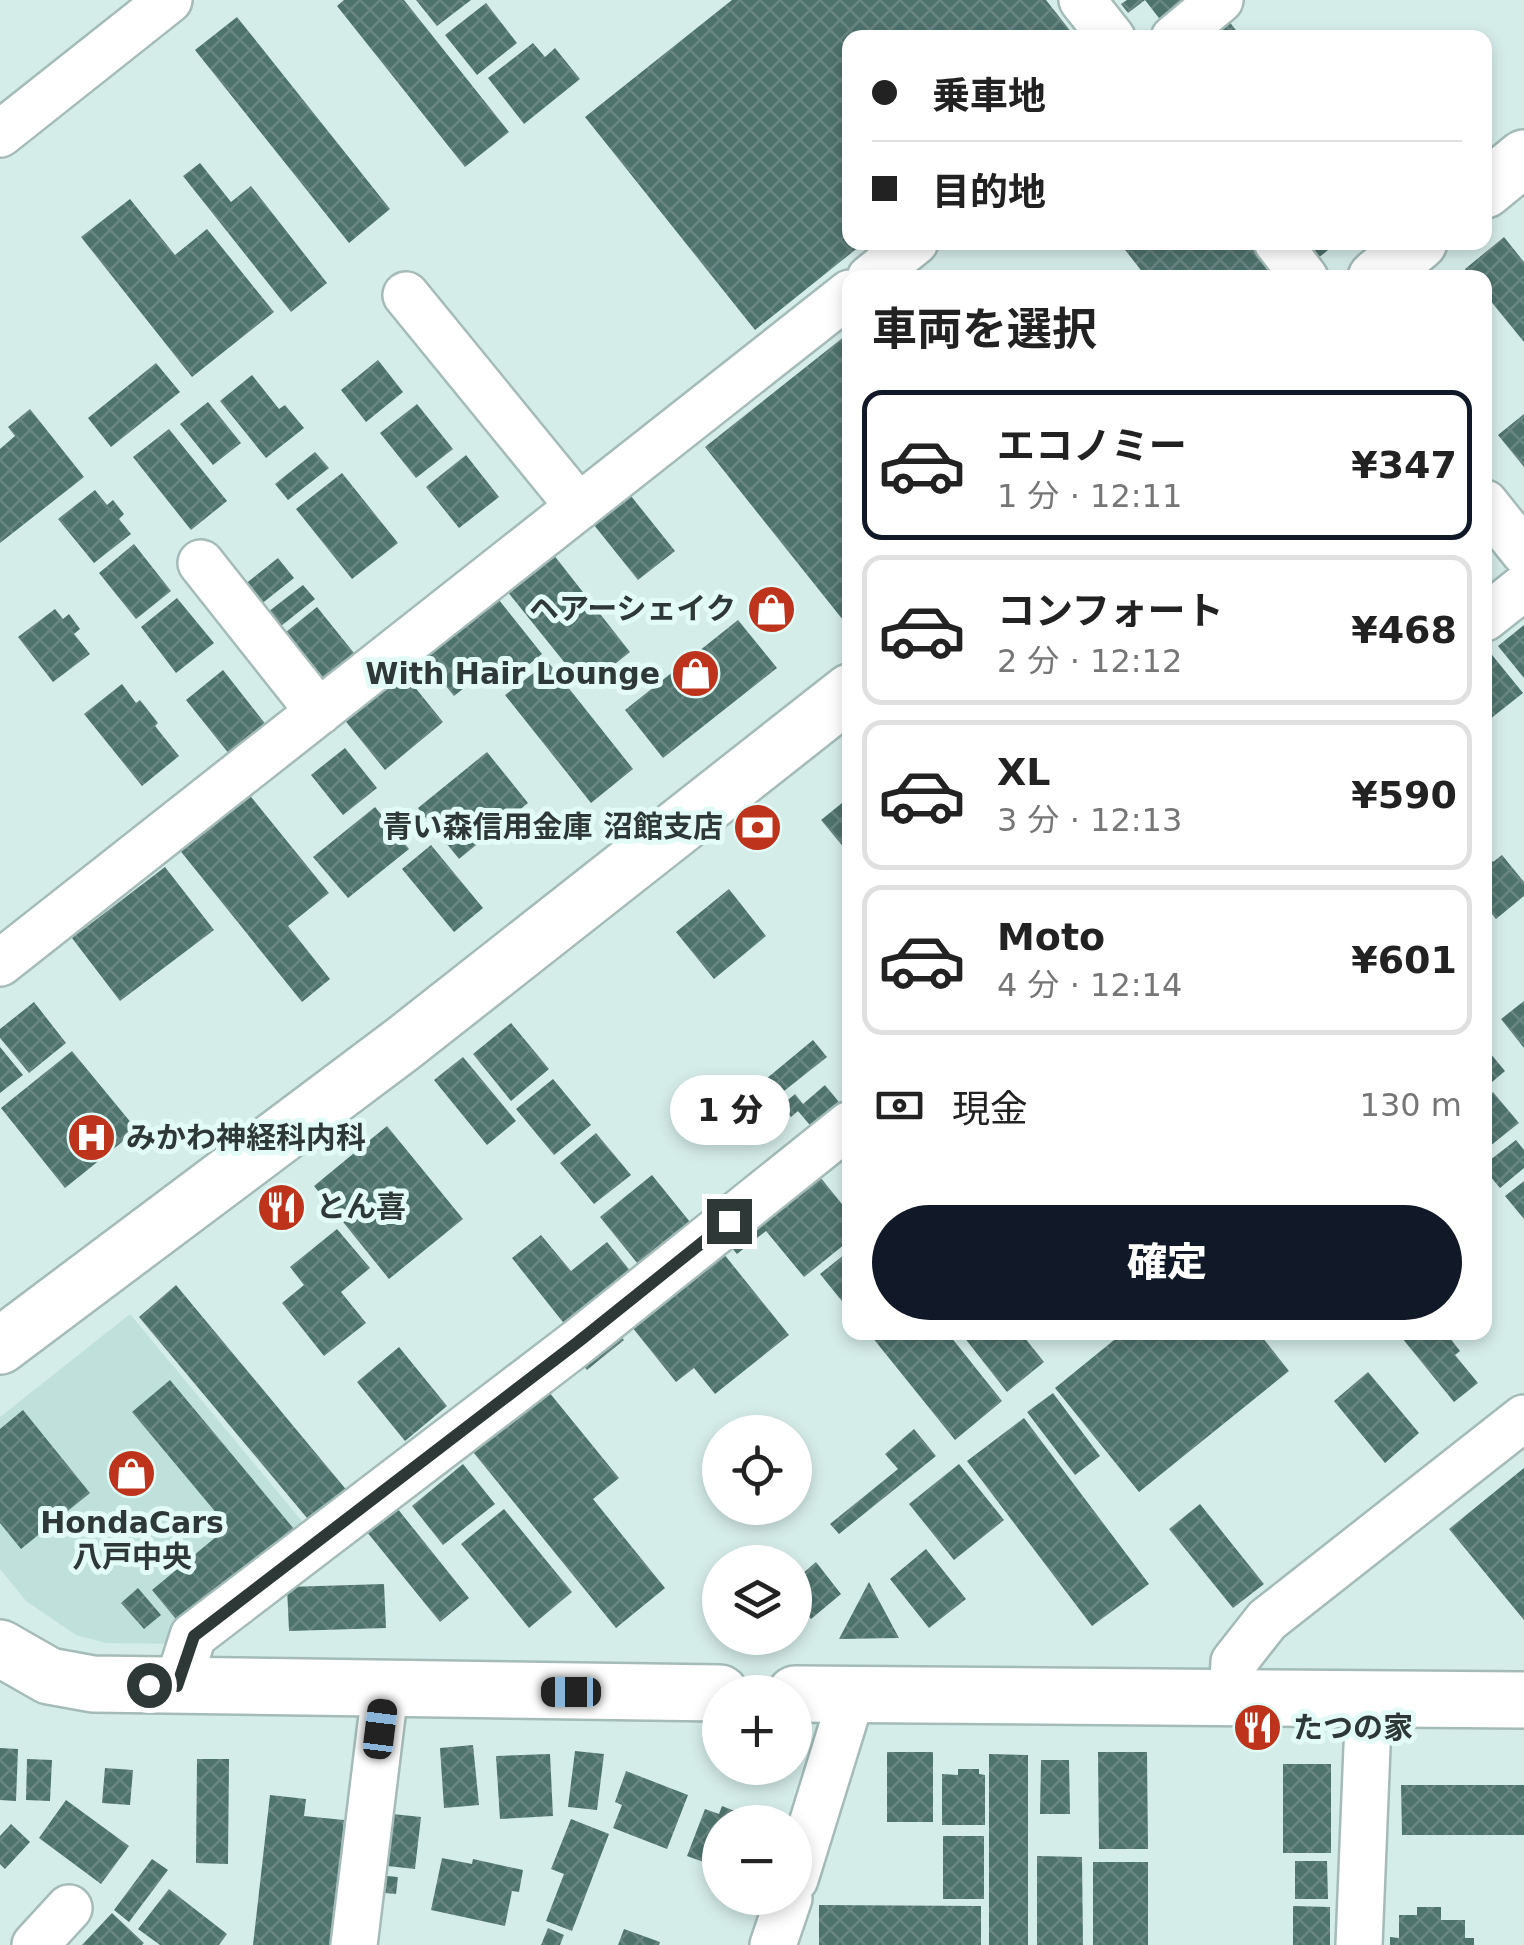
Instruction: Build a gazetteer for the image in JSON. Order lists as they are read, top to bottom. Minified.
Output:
{"places":{"shop":["ヘアーシェイク","With Hair Lounge","HondaCars 八戸中央"],"bank":["青い森信用金庫 沼館支店"],"hospital":["みかわ神経科内科"],"restaurant":["とん喜","たつの家"]},"page":{"banner":["乗車地","目的地"],"heading":"車両を選択","list":[{"name":"エコノミー","note":"1 分 · 12:11","value":"¥347"},{"name":"コンフォート","note":"2 分 · 12:12","value":"¥468"},{"name":"XL","note":"3 分 · 12:13","value":"¥590"},{"name":"Moto","note":"4 分 · 12:14","value":"¥601"}],"pay":["現金","130 m"],"bubble":"1 分","buttons":"確定","map_buttons":["+","−"]}}
